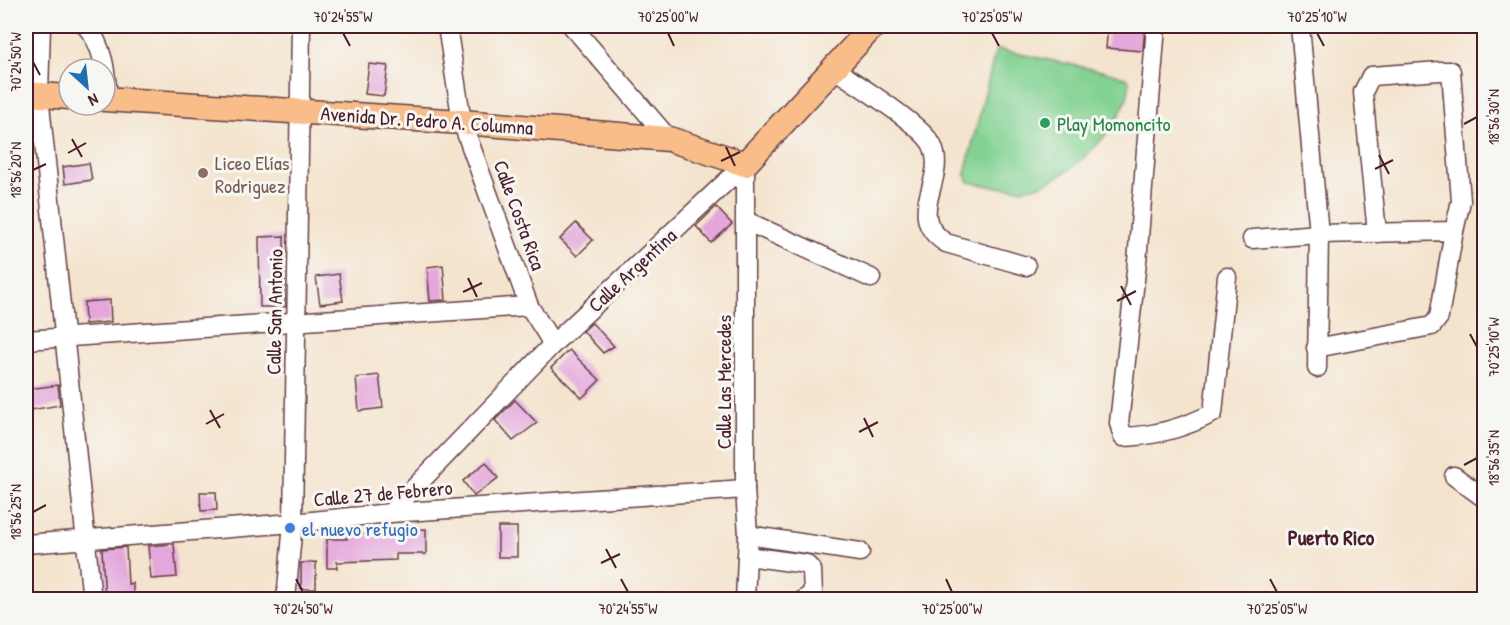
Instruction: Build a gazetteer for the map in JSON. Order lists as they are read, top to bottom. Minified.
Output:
{"streets":{"main road":["Avenida Dr. Pedro A. Columna","Calle Argentina"],"street":["Calle Costa Rica","Calle San Antonio","Calle Las Mercedes","Calle 27 de Febrero"]},"crossings":[["Avenida Dr. Pedro A. Columna","Calle Costa Rica"],["Avenida Dr. Pedro A. Columna","Calle Argentina"],["Avenida Dr. Pedro A. Columna","Calle San Antonio"],["Avenida Dr. Pedro A. Columna","Calle Las Mercedes"],["Calle Costa Rica","Calle Argentina"],["Calle Argentina","Calle Las Mercedes"],["Calle Argentina","Calle 27 de Febrero"],["Calle San Antonio","Calle 27 de Febrero"],["Calle Las Mercedes","Calle 27 de Febrero"]],"districts":["Puerto Rico"],"places":["Play Momoncito","Liceo Elías Rodriguez","el nuevo refugio"],"north":"bottom right","coordinates":["70°24'55\"W","70°25'00\"W","70°25'05\"W","70°25'10\"W","70°24'50\"W","18°56'30\"N","18°56'20\"N","18°56'35\"N","18°56'25\"N"]}
